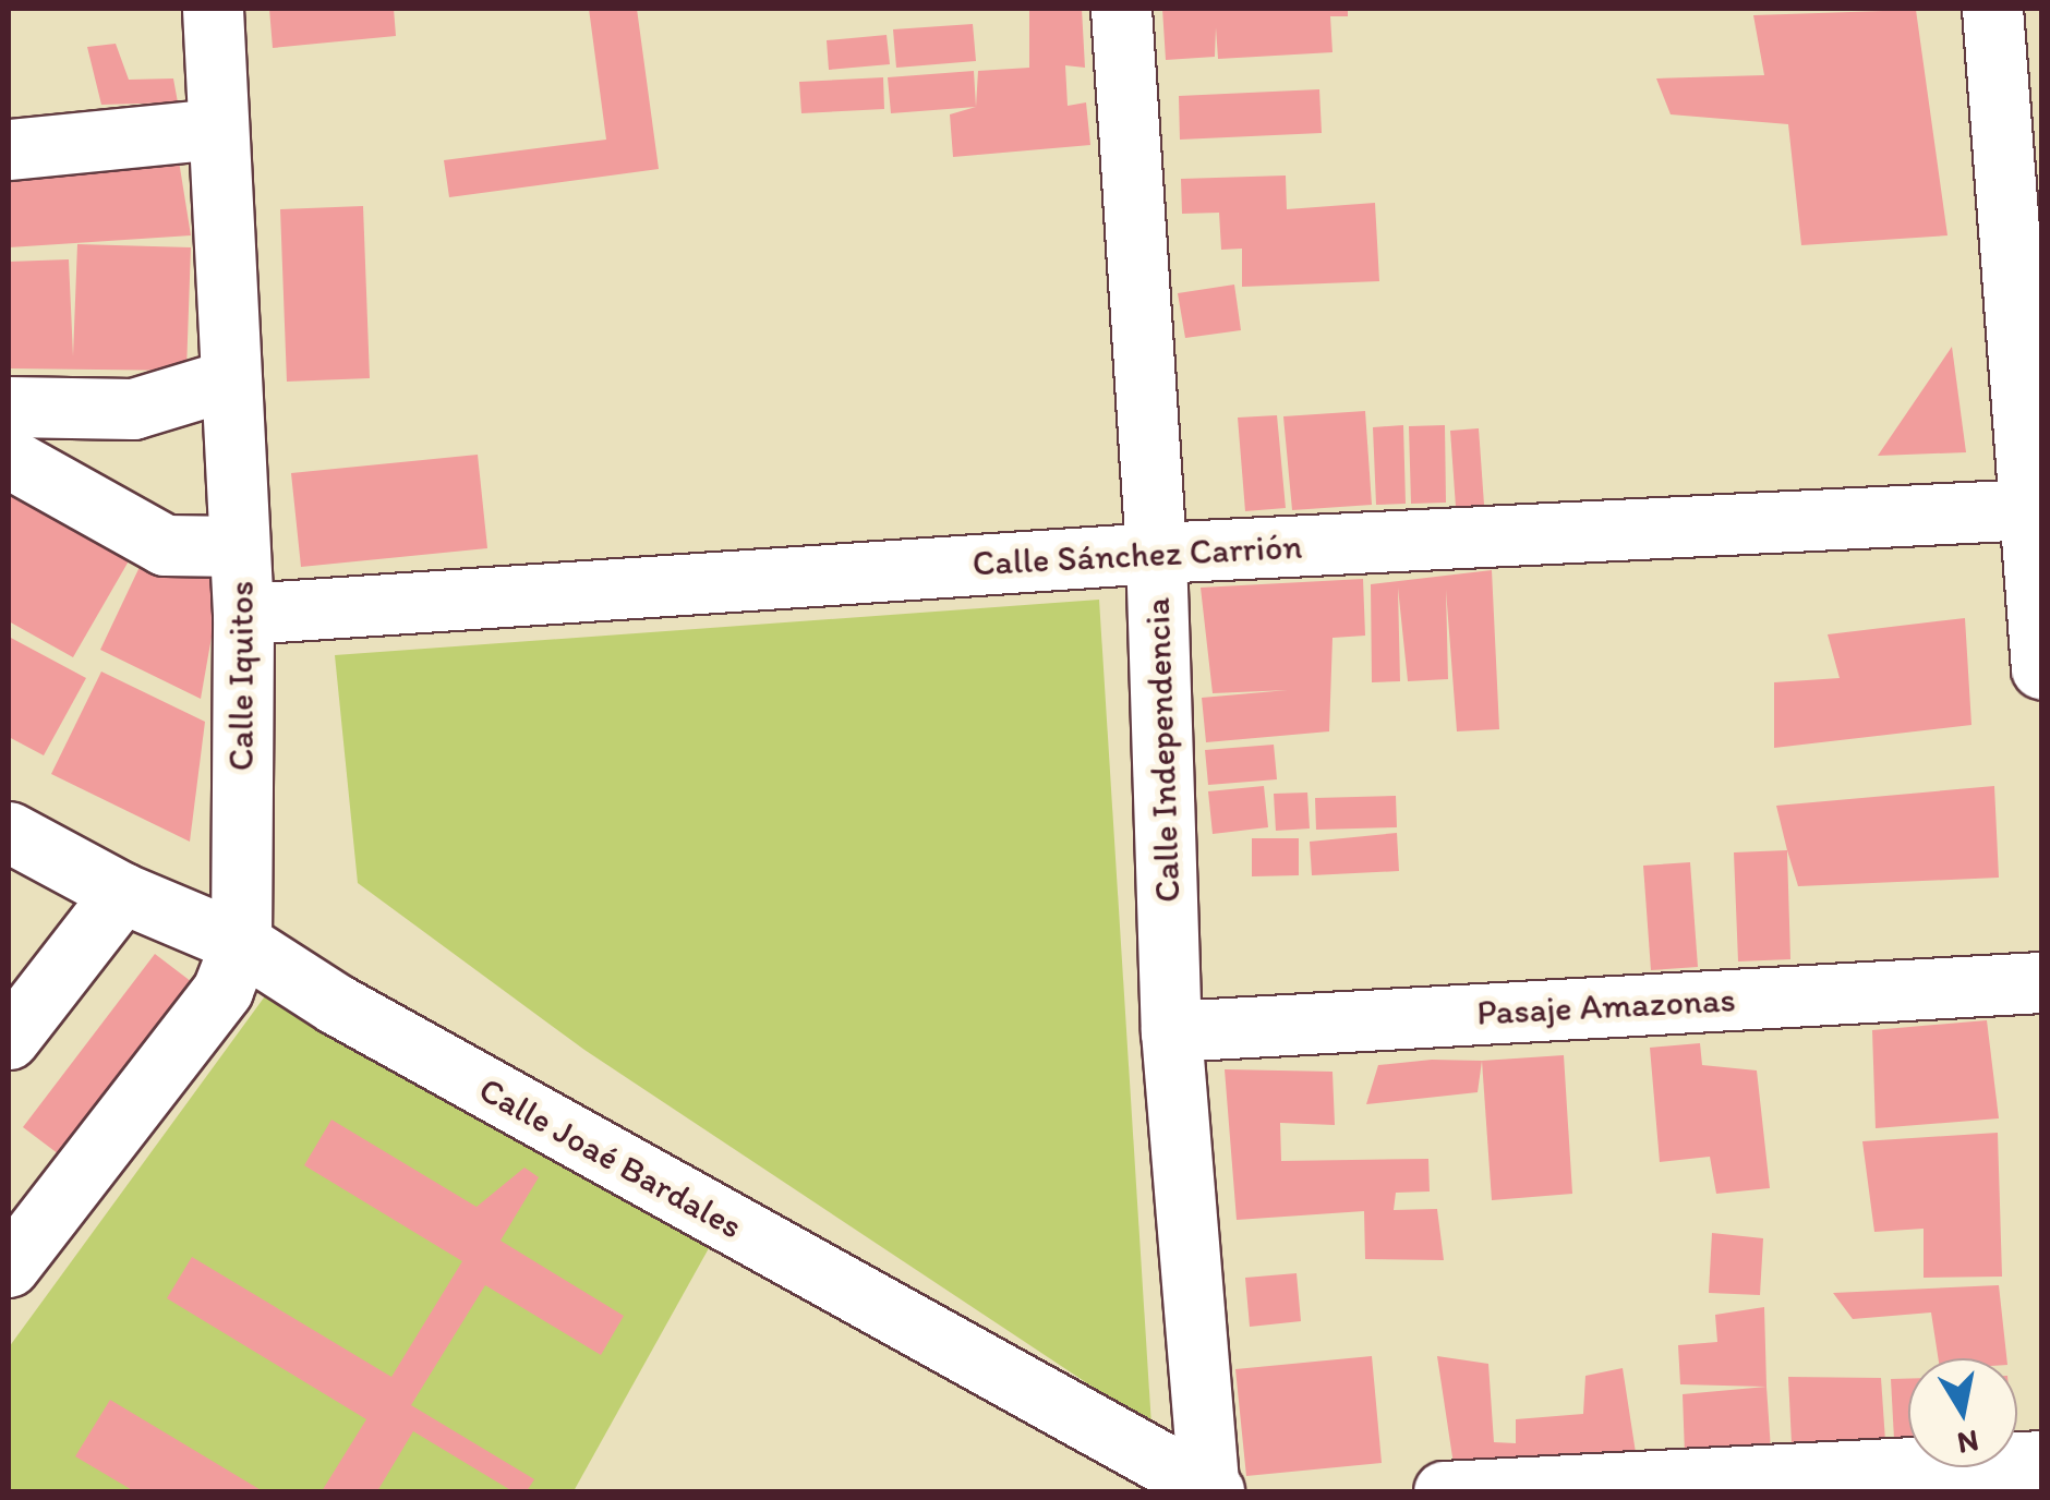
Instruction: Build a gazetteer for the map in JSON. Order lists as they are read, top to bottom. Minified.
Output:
{"streets":{"street":["Calle Sánchez Carrión","Calle Iquitos","Calle Independencia","Pasaje Amazonas","Calle Joaé Bardales"]},"crossings":[["Calle Sánchez Carrión","Calle Iquitos"],["Calle Sánchez Carrión","Calle Independencia"],["Calle Iquitos","Calle Joaé Bardales"],["Calle Independencia","Pasaje Amazonas"],["Calle Independencia","Calle Joaé Bardales"]],"north":"bottom"}
